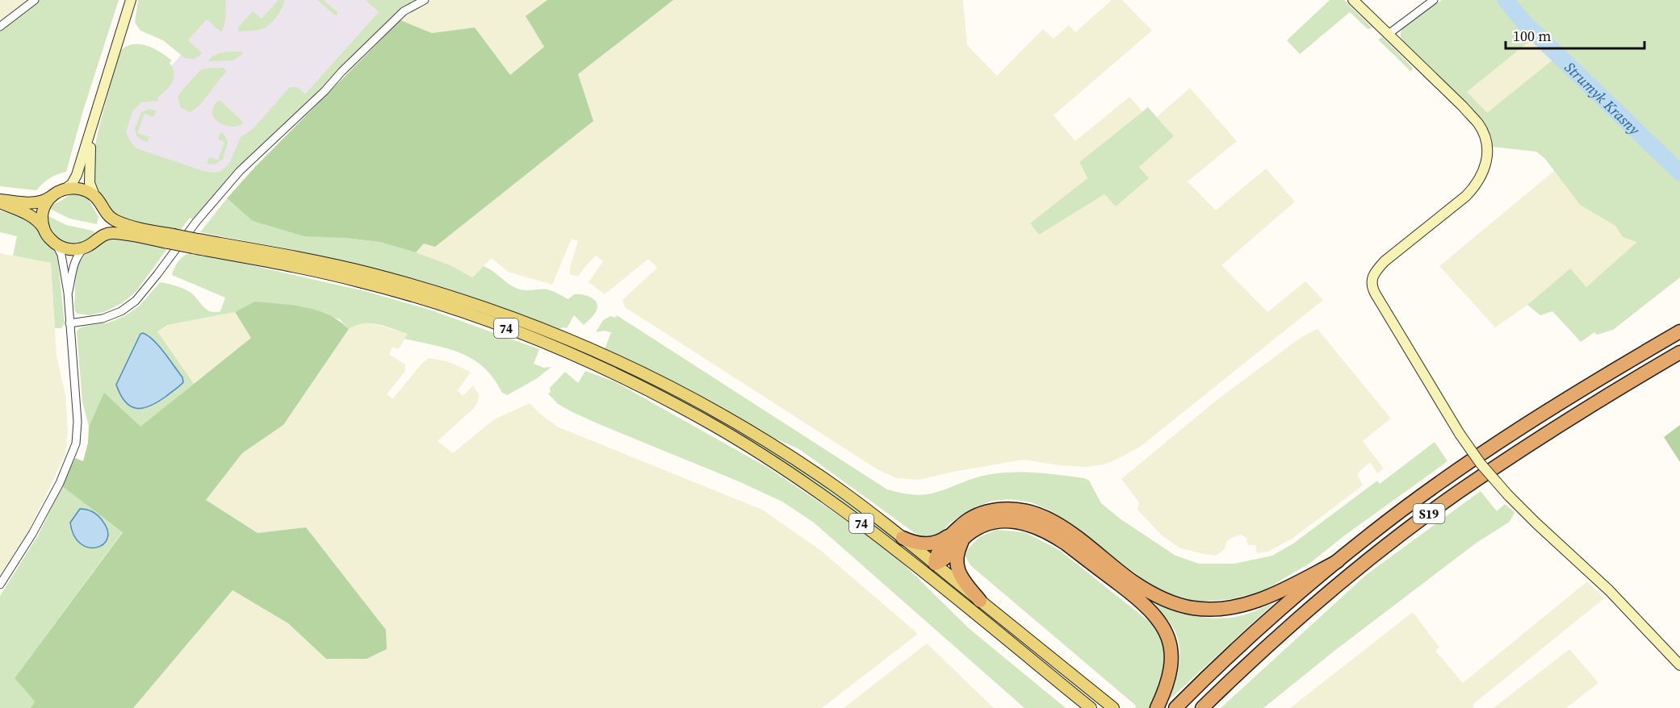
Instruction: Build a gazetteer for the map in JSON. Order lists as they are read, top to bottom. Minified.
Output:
{"streets":{"highway":["S19"],"main road":["74"]},"water":["Strumyk Krasny"],"scale_bar":"100 m"}
